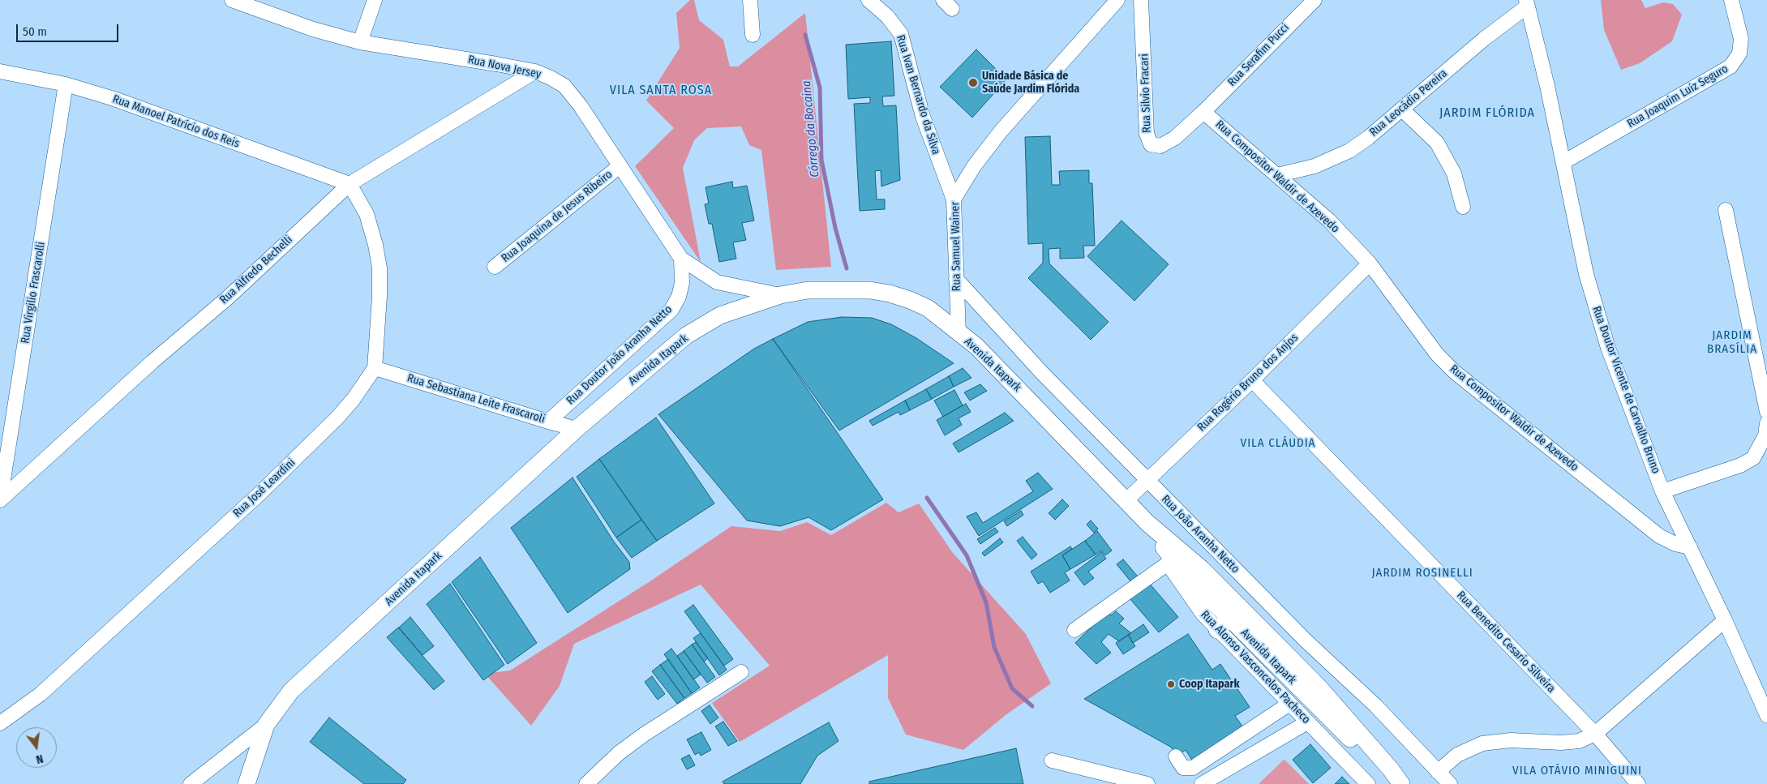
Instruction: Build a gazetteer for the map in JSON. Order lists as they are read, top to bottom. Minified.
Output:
{"streets":{"main road":["Avenida Itapark"],"street":["Rua Serafim Pucci","Rua Nova Jersey","Rua Silvio Fracari","Rua Ivan Bernardo da Silva","Rua Joaquim Luiz Seguro","Rua Leocádio Pereira","Rua Manoel Patrício dos Reis","Rua Compositor Waldir de Azevedo","Rua Joaquina de Jesus Ribeiro","Rua Samuel Wainer","Rua Alfredo Bechelli","Rua Virgilio Frascarolli","Rua Doutor João Aranha Netto","Rua Rogério Bruno dos Anjos","Rua Doutor Vicente de Carvalho Bruno","Rua Sebastiana Leite Frascaroli","Rua José Leardini","Rua João Aranha Netto","Rua Benedito Cesario Silveira","Rua Alonso Vasconcelos Pacheco"]},"crossings":[["Rua Serafim Pucci","Rua Silvio Fracari"],["Rua Serafim Pucci","Rua Compositor Waldir de Azevedo"],["Rua Nova Jersey","Rua Joaquina de Jesus Ribeiro"],["Rua Nova Jersey","Rua Alfredo Bechelli"],["Rua Nova Jersey","Rua Doutor João Aranha Netto"],["Rua Nova Jersey","Avenida Itapark"],["Rua Silvio Fracari","Rua Compositor Waldir de Azevedo"],["Rua Ivan Bernardo da Silva","Rua Samuel Wainer"],["Rua Joaquim Luiz Seguro","Rua Doutor Vicente de Carvalho Bruno"],["Rua Leocádio Pereira","Rua Compositor Waldir de Azevedo"],["Rua Leocádio Pereira","Rua Doutor Vicente de Carvalho Bruno"],["Rua Manoel Patrício dos Reis","Rua Alfredo Bechelli"],["Rua Manoel Patrício dos Reis","Rua Virgilio Frascarolli"],["Rua Compositor Waldir de Azevedo","Rua Rogério Bruno dos Anjos"],["Rua Compositor Waldir de Azevedo","Rua Doutor Vicente de Carvalho Bruno"],["Rua Samuel Wainer","Avenida Itapark"],["Rua Samuel Wainer","Rua João Aranha Netto"],["Rua Alfredo Bechelli","Rua Virgilio Frascarolli"],["Rua Doutor João Aranha Netto","Rua Sebastiana Leite Frascaroli"],["Avenida Itapark","Rua Rogério Bruno dos Anjos"],["Avenida Itapark","Rua Sebastiana Leite Frascaroli"],["Avenida Itapark","Rua Alonso Vasconcelos Pacheco"],["Rua Rogério Bruno dos Anjos","Rua João Aranha Netto"],["Rua Rogério Bruno dos Anjos","Rua Benedito Cesario Silveira"],["Rua Sebastiana Leite Frascaroli","Rua José Leardini"]],"districts":["VILA SANTA ROSA","JARDIM FLÓRIDA","JARDIM BRASÍLIA","VILA CLÁUDIA","JARDIM ROSINELLI","VILA OTÁVIO MINIGUINI"],"water":["Córrego da Bocaina"],"places":["Unidade Básica de Saúde Jardim Flórida","Coop Itapark"],"scale_bar":"50 m","north":"bottom"}
